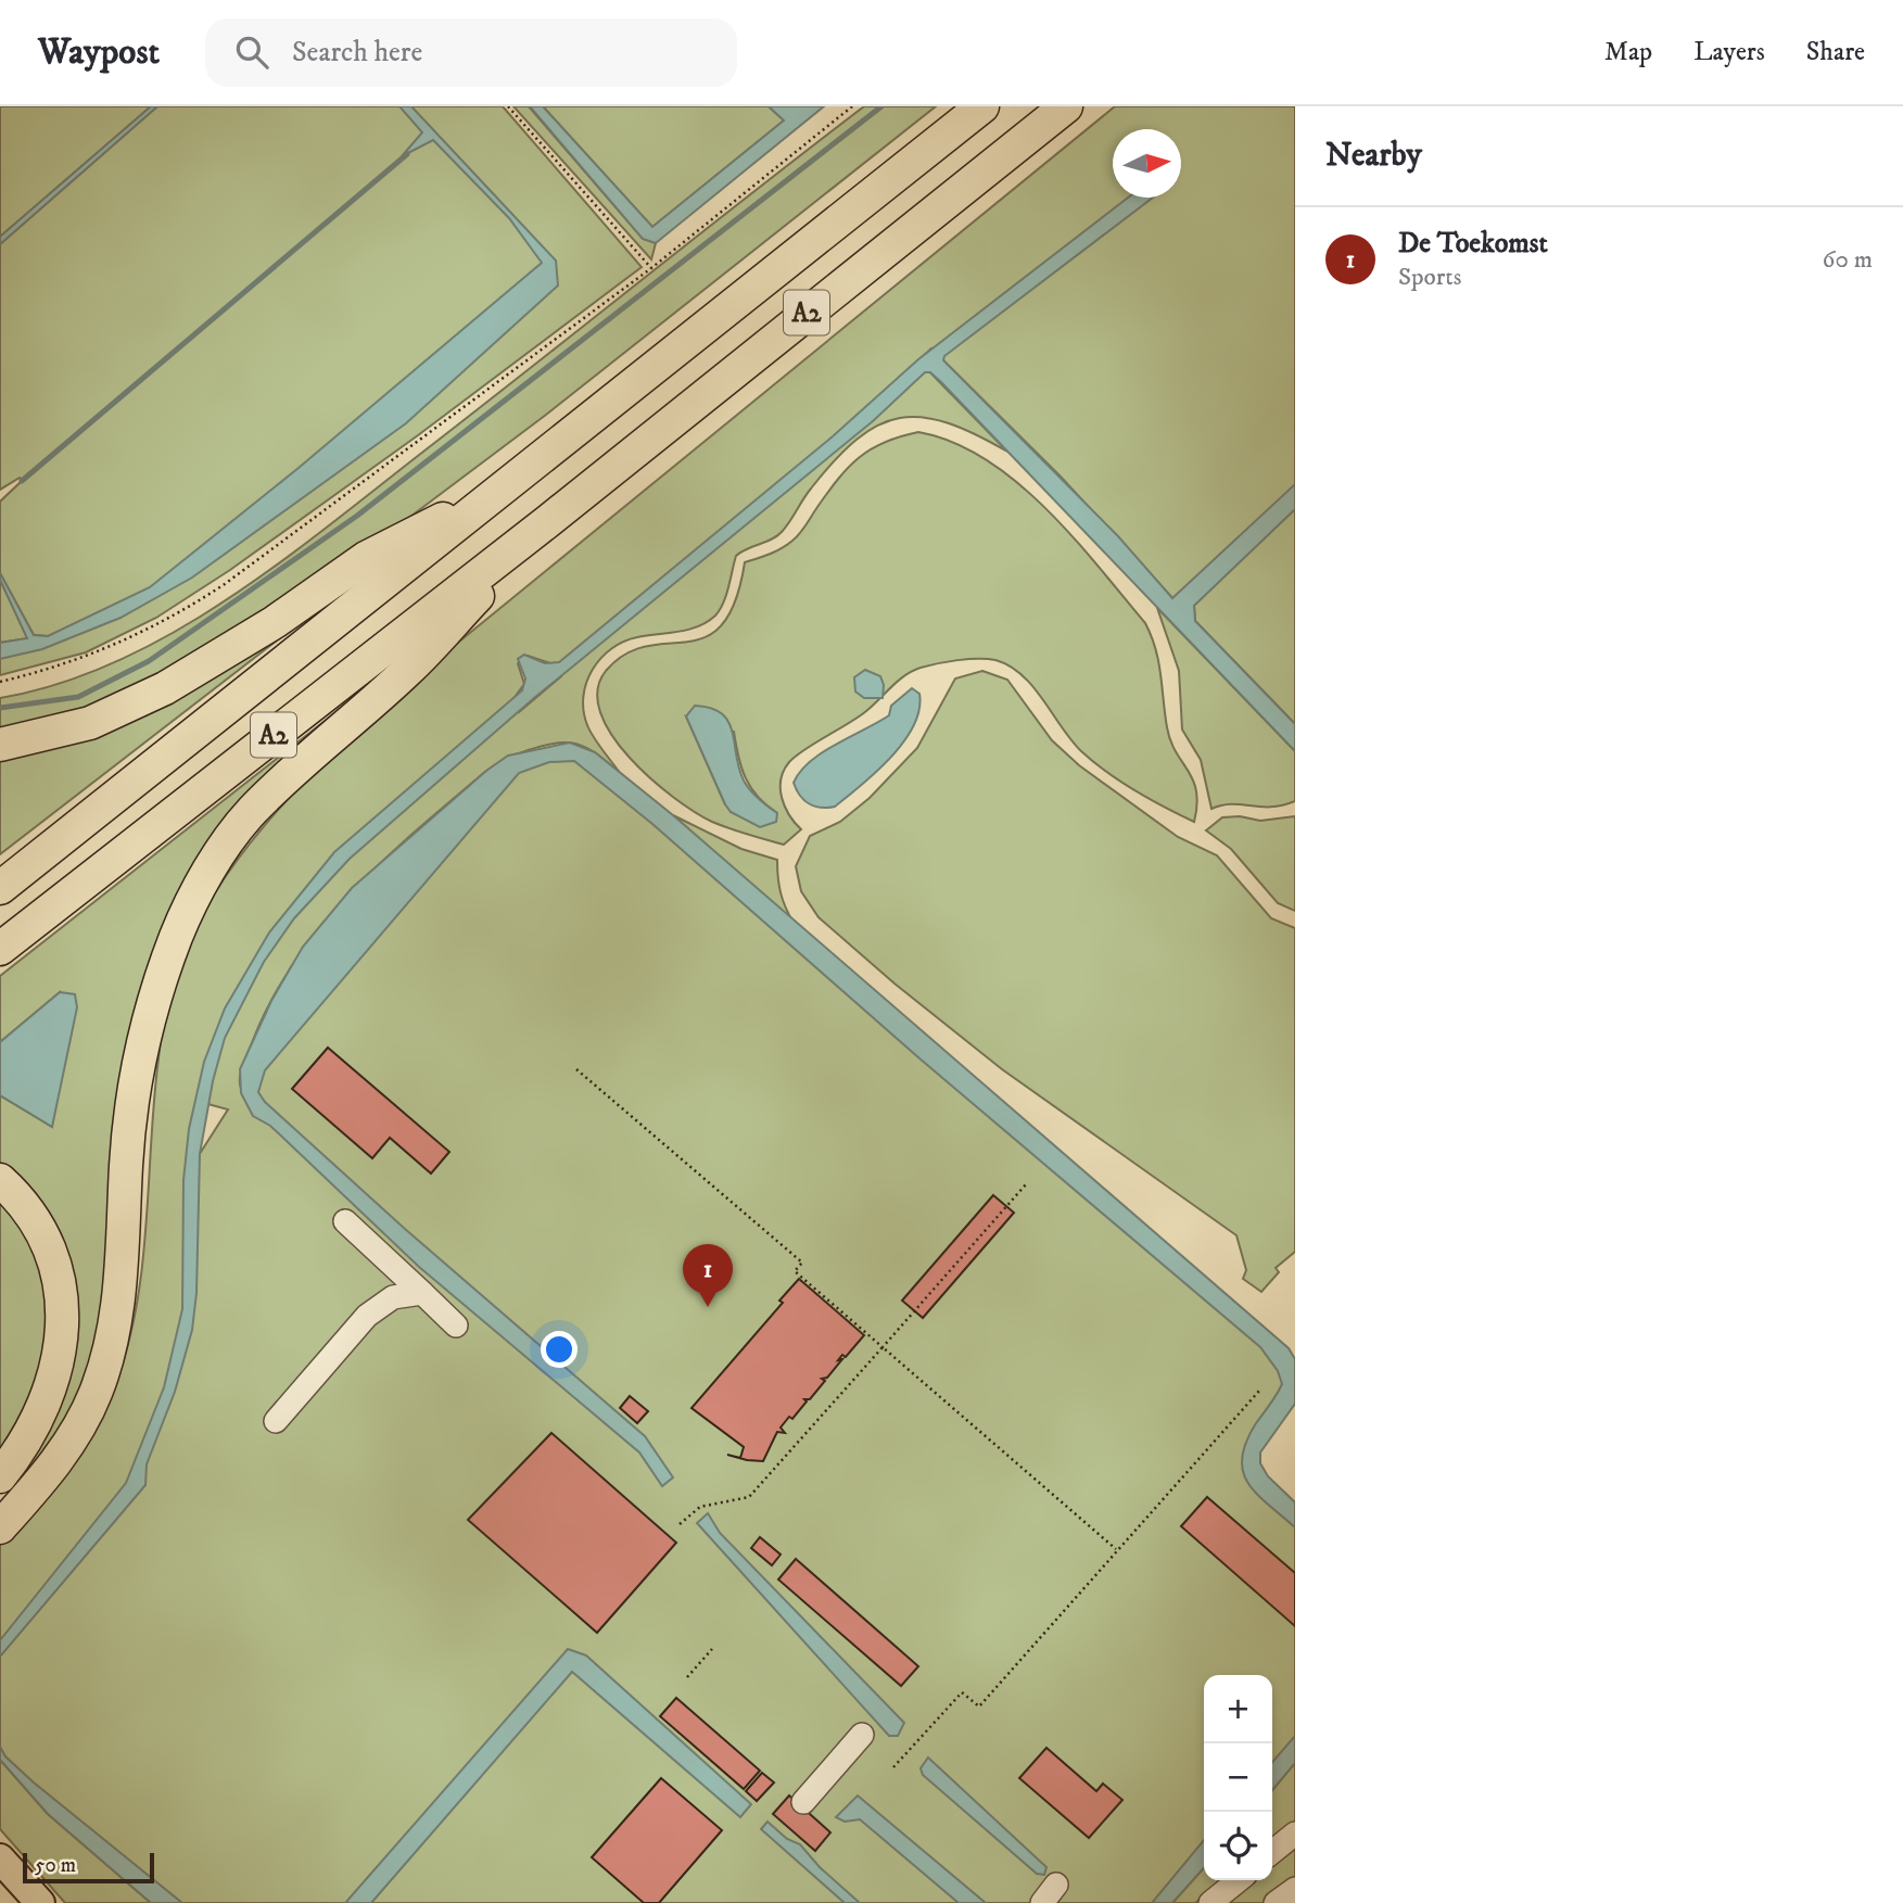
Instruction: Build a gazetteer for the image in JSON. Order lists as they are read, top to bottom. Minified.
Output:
{"streets":{"highway":["A2"]},"scale_bar":"50 m","north":"right","page":{"header":"Waypost","search":"Search here","nav":["Map","Layers","Share"],"heading":"Nearby","list":[{"mark":"1","name":"De Toekomst","note":"Sports","value":"60 m"}],"pins":"1","map_buttons":["+","−"],"scale":"50 m"}}
